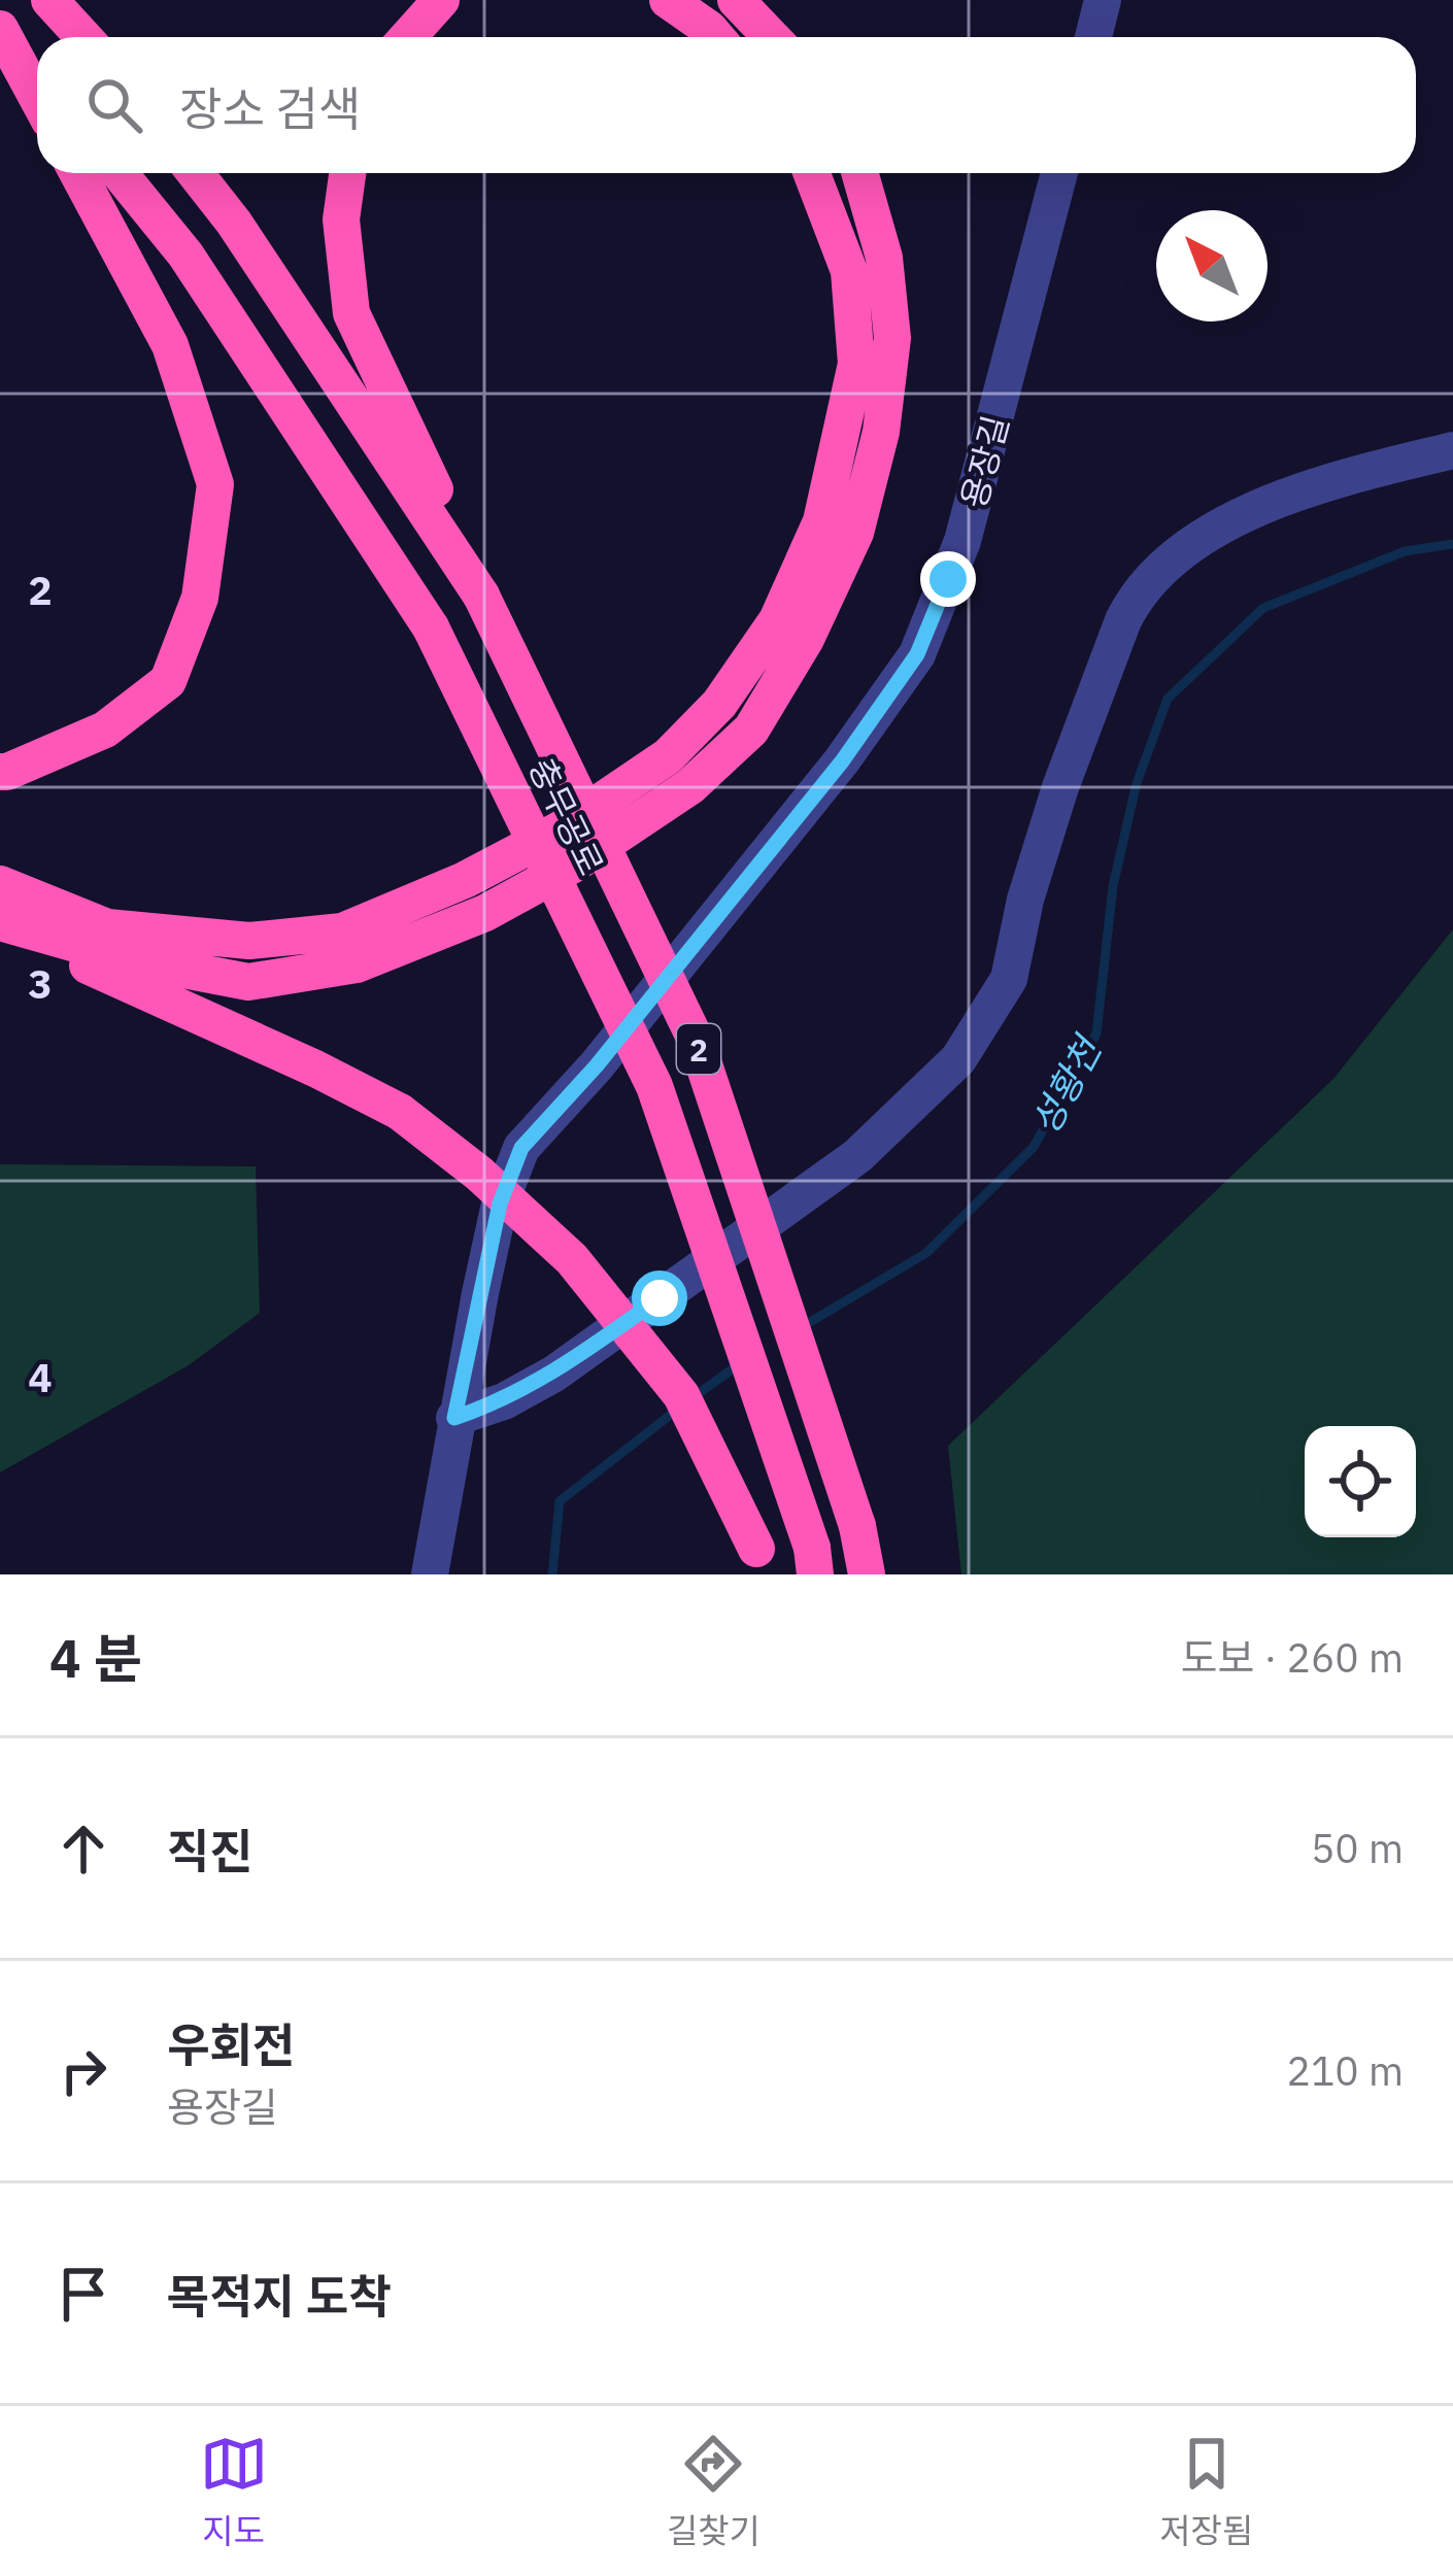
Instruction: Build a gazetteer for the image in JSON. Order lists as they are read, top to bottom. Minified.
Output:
{"streets":{"highway":["충무공로","2"],"street":["용장길"]},"water":["성황천"],"north":"top left","page":{"search":"장소 검색","heading":["4 분","도보 · 260 m"],"list":[["직진","50 m"],["우회전","용장길","210 m"],"목적지 도착"],"nav":["지도","길찾기","저장됨"]},"grid":{"rows":["2","3","4"]}}
